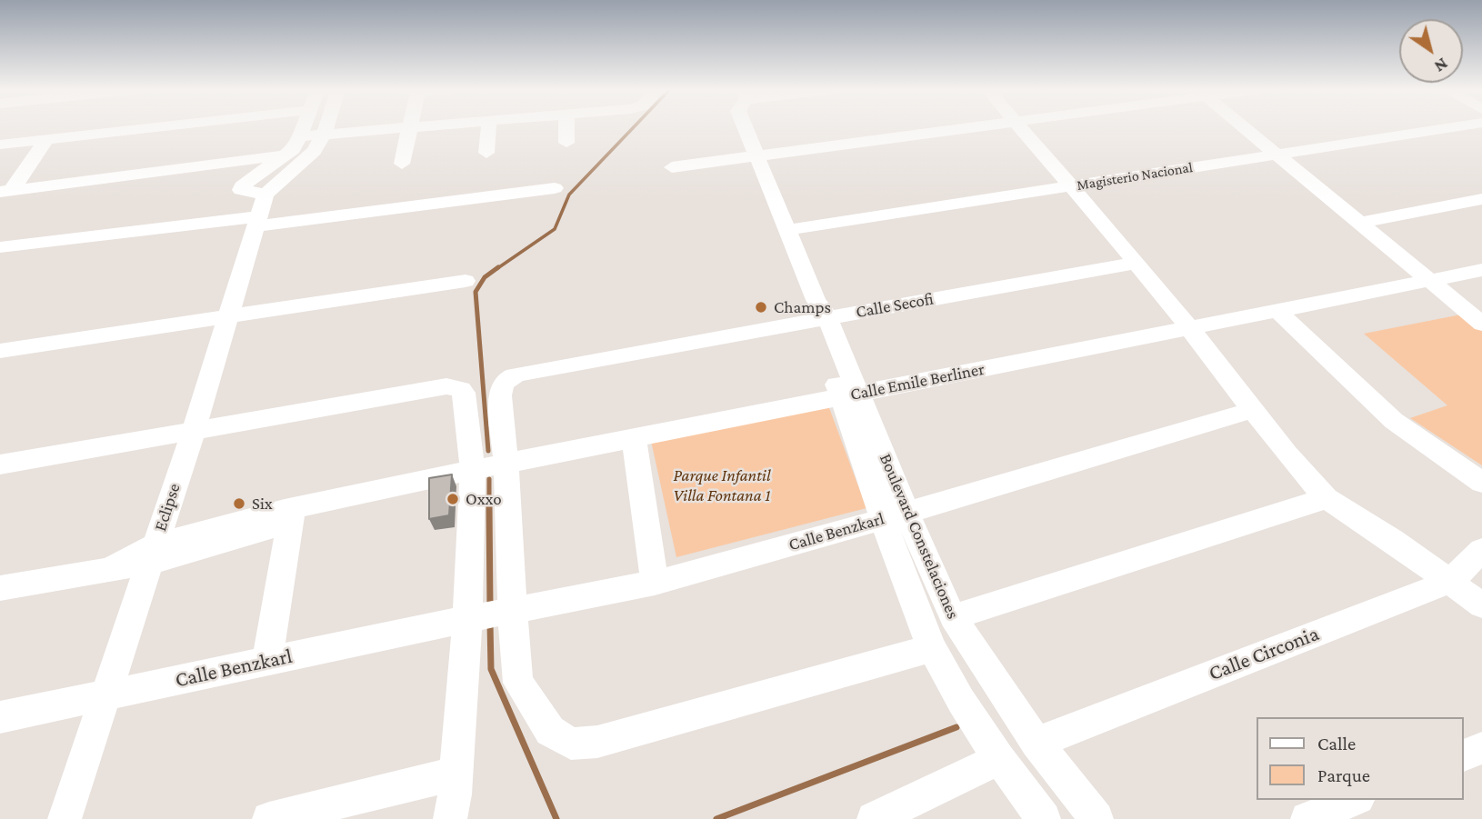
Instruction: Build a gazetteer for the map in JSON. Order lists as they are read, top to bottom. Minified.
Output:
{"streets":{"street":["Magisterio Nacional","Calle Secofi","Calle Emile Berliner","Eclipse","Calle Benzkarl","Boulevard Constelaciones","Calle Circonia"]},"crossings":[["Magisterio Nacional","Boulevard Constelaciones"],["Calle Secofi","Calle Emile Berliner"],["Calle Secofi","Boulevard Constelaciones"],["Calle Emile Berliner","Eclipse"],["Calle Emile Berliner","Boulevard Constelaciones"],["Eclipse","Calle Benzkarl"],["Calle Benzkarl","Boulevard Constelaciones"],["Boulevard Constelaciones","Calle Circonia"]],"parks":["Parque Infantil Villa Fontana 1"],"places":["Champs","Oxxo","Six"],"legend":["Calle","Parque"],"north":"bottom right"}
